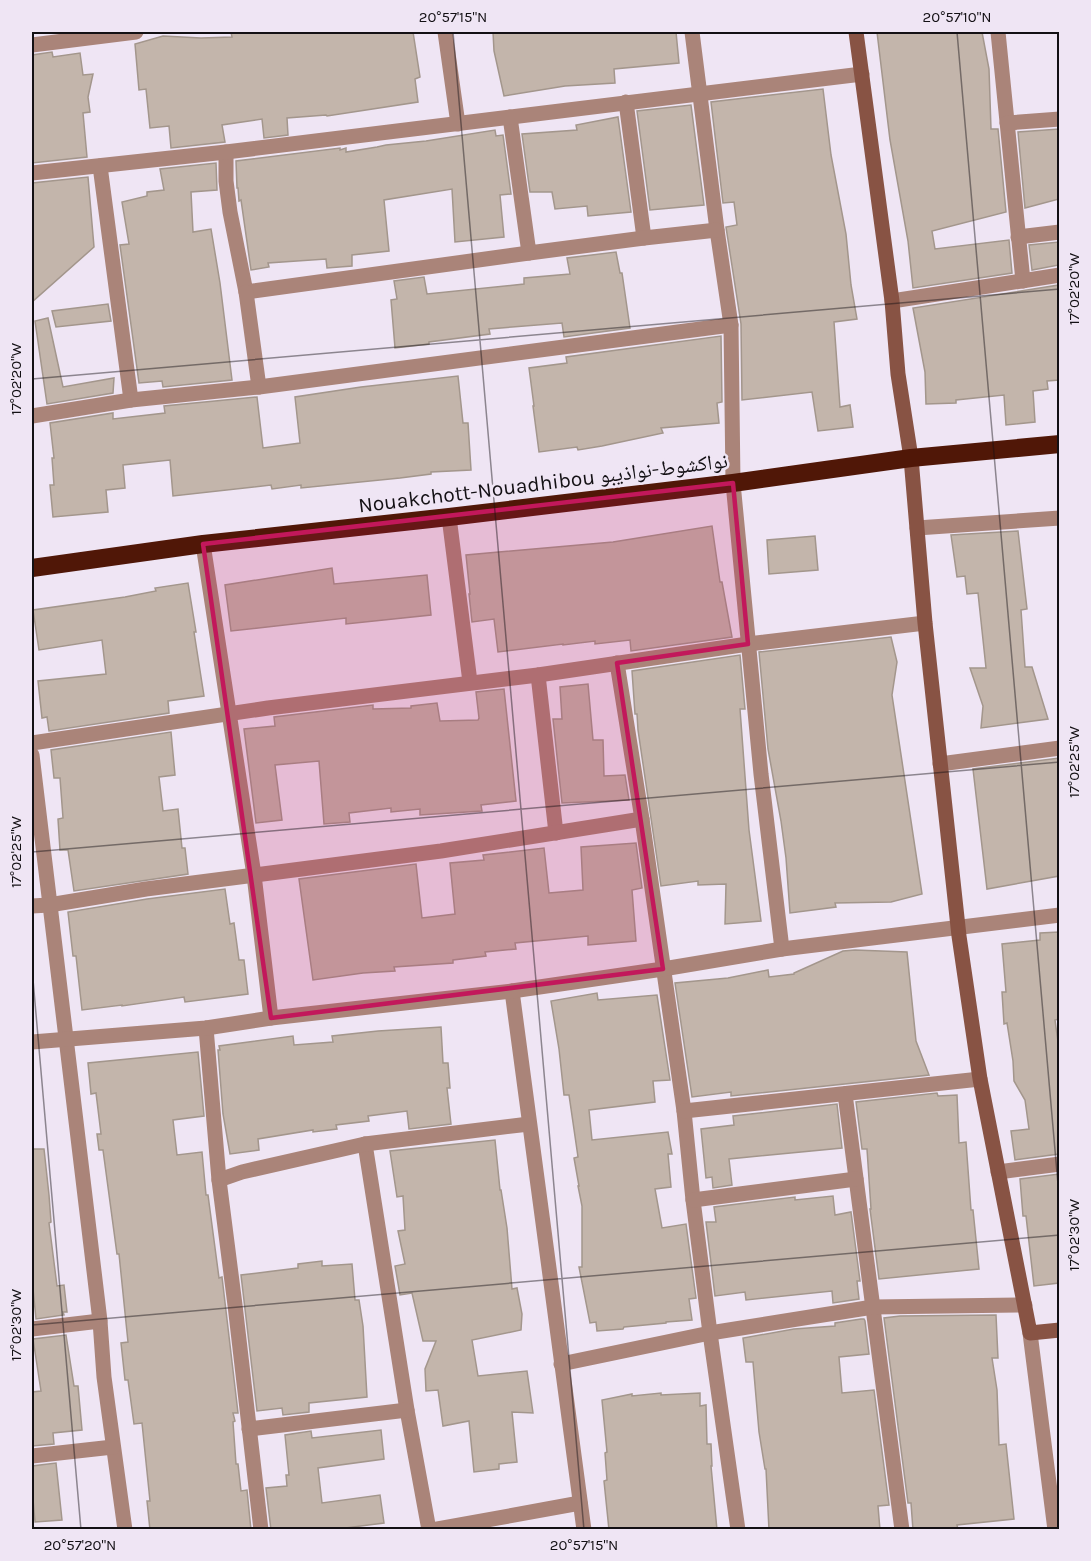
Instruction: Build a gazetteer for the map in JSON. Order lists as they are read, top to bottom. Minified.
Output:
{"streets":{"highway":["Nouakchott-Nouadhibou نواكشوط-نواذيبو"]},"coordinates":["20°57'15\"N","20°57'10\"N","17°02'20\"W","17°02'25\"W","17°02'30\"W","20°57'20\"N"]}
